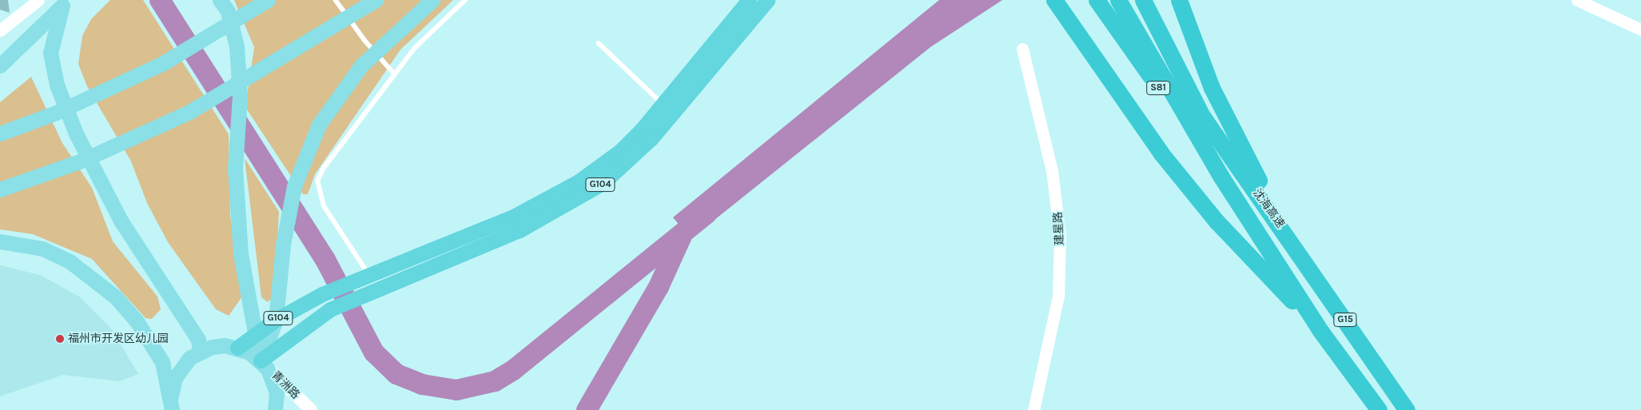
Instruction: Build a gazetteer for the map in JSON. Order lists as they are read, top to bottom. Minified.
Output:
{"streets":{"highway":["S81","G104","沈海高速","G15"],"main road":["青洲路"],"street":["建星路"]},"crossings":[["S81","沈海高速"],["G104","青洲路"]],"places":["福州市开发区幼儿园"]}
